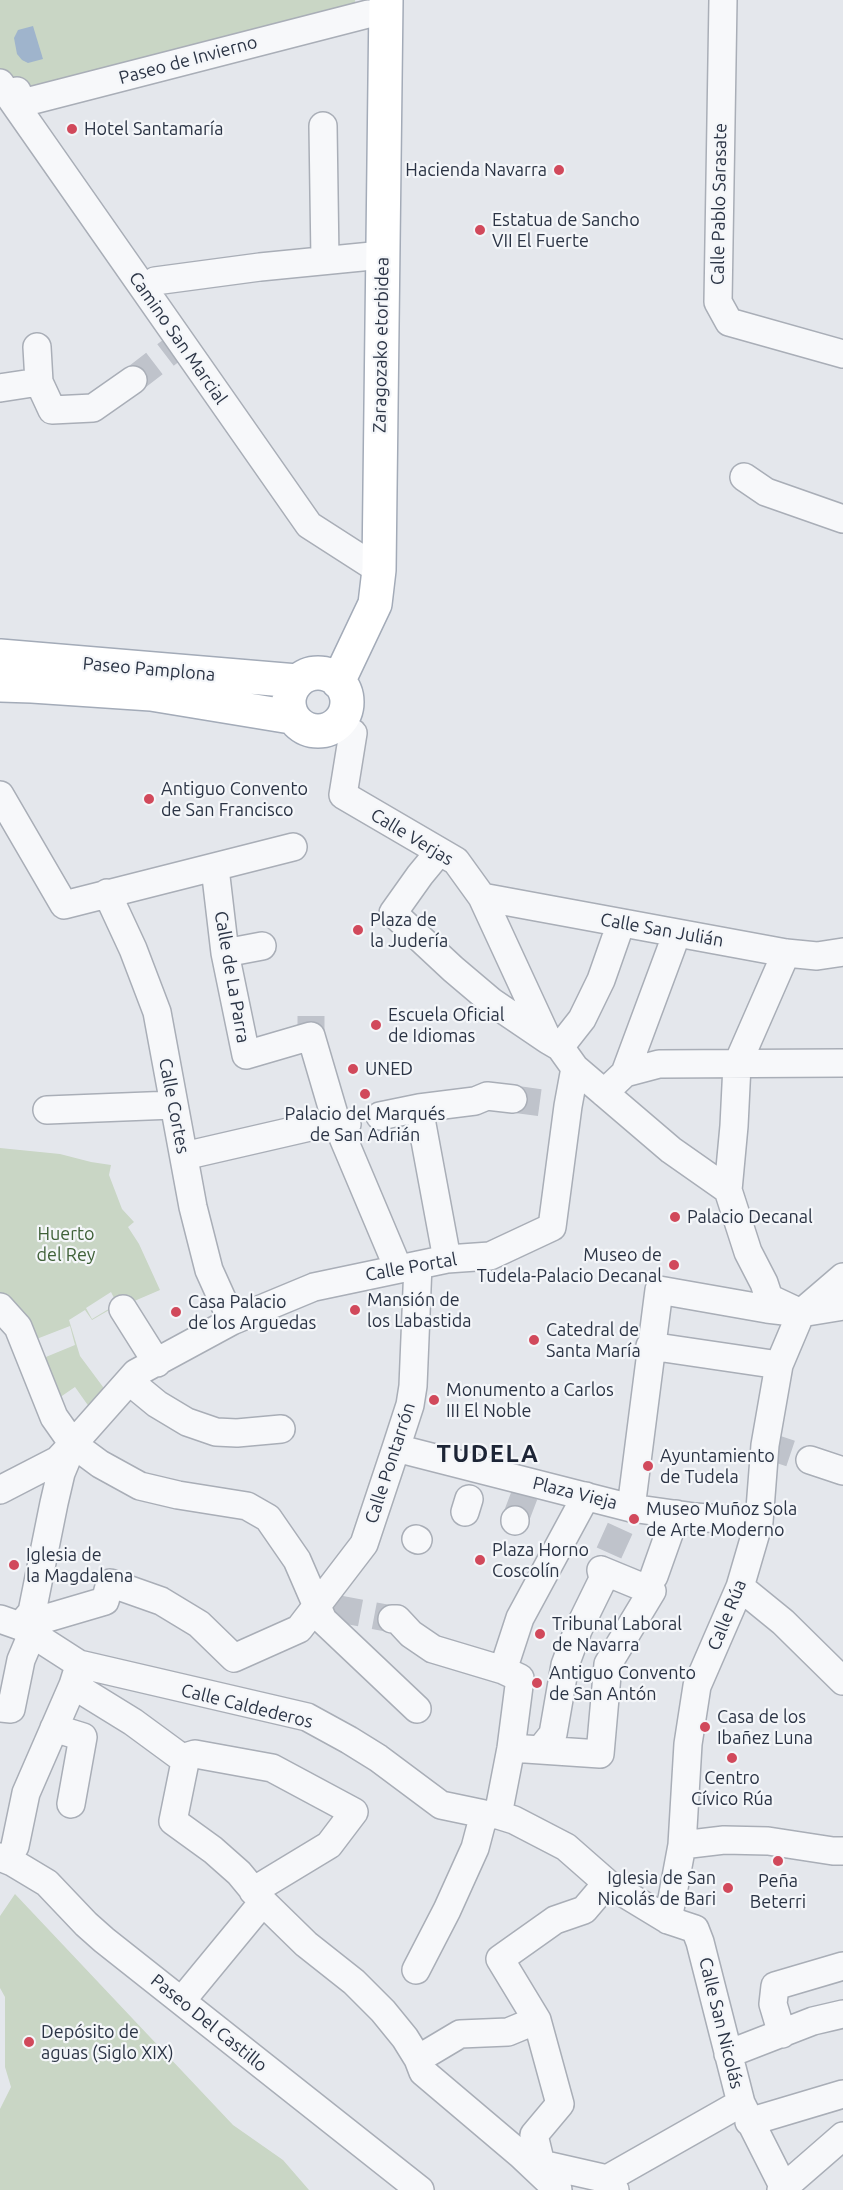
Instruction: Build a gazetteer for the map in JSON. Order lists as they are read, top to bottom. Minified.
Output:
{"streets":{"main road":["Zaragozako etorbidea","Paseo Pamplona"],"street":["Paseo de Invierno","Calle Pablo Sarasate","Camino San Marcial","Calle Verjas","Calle San Julián","Calle de La Parra","Calle Cortes","Calle Portal","Calle Pontarrón","Plaza Vieja","Calle Rúa","Calle Caldederos","Paseo Del Castillo","Calle San Nicolás"]},"crossings":[["Paseo de Invierno","Camino San Marcial"],["Paseo de Invierno","Zaragozako etorbidea"],["Camino San Marcial","Zaragozako etorbidea"],["Zaragozako etorbidea","Paseo Pamplona"],["Zaragozako etorbidea","Calle Verjas"],["Paseo Pamplona","Calle Verjas"],["Calle Verjas","Calle San Julián"],["Calle Verjas","Calle Portal"],["Calle Cortes","Calle Portal"],["Calle Portal","Calle Pontarrón"],["Calle Portal","Calle Caldederos"],["Calle Pontarrón","Plaza Vieja"],["Calle Pontarrón","Calle Caldederos"],["Plaza Vieja","Calle Rúa"],["Calle Rúa","Calle Caldederos"],["Calle Caldederos","Calle San Nicolás"]],"districts":["TUDELA"],"parks":["Huerto del Rey"],"places":["Hotel Santamaría","Hacienda Navarra","Estatua de Sancho VII El Fuerte","Antiguo Convento de San Francisco","Plaza de la Judería","Escuela Oficial de Idiomas","UNED","Palacio del Marqués de San Adrián","Palacio Decanal","Museo de Tudela-Palacio Decanal","Mansión de los Labastida","Casa Palacio de los Arguedas","Catedral de Santa María","Monumento a Carlos III El Noble","Ayuntamiento de Tudela","Museo Muñoz Sola de Arte Moderno","Plaza Horno Coscolín","Iglesia de la Magdalena","Tribunal Laboral de Navarra","Antiguo Convento de San Antón","Casa de los Ibañez Luna","Centro Cívico Rúa","Peña Beterri","Iglesia de San Nicolás de Bari","Depósito de aguas (Siglo XIX)"]}
